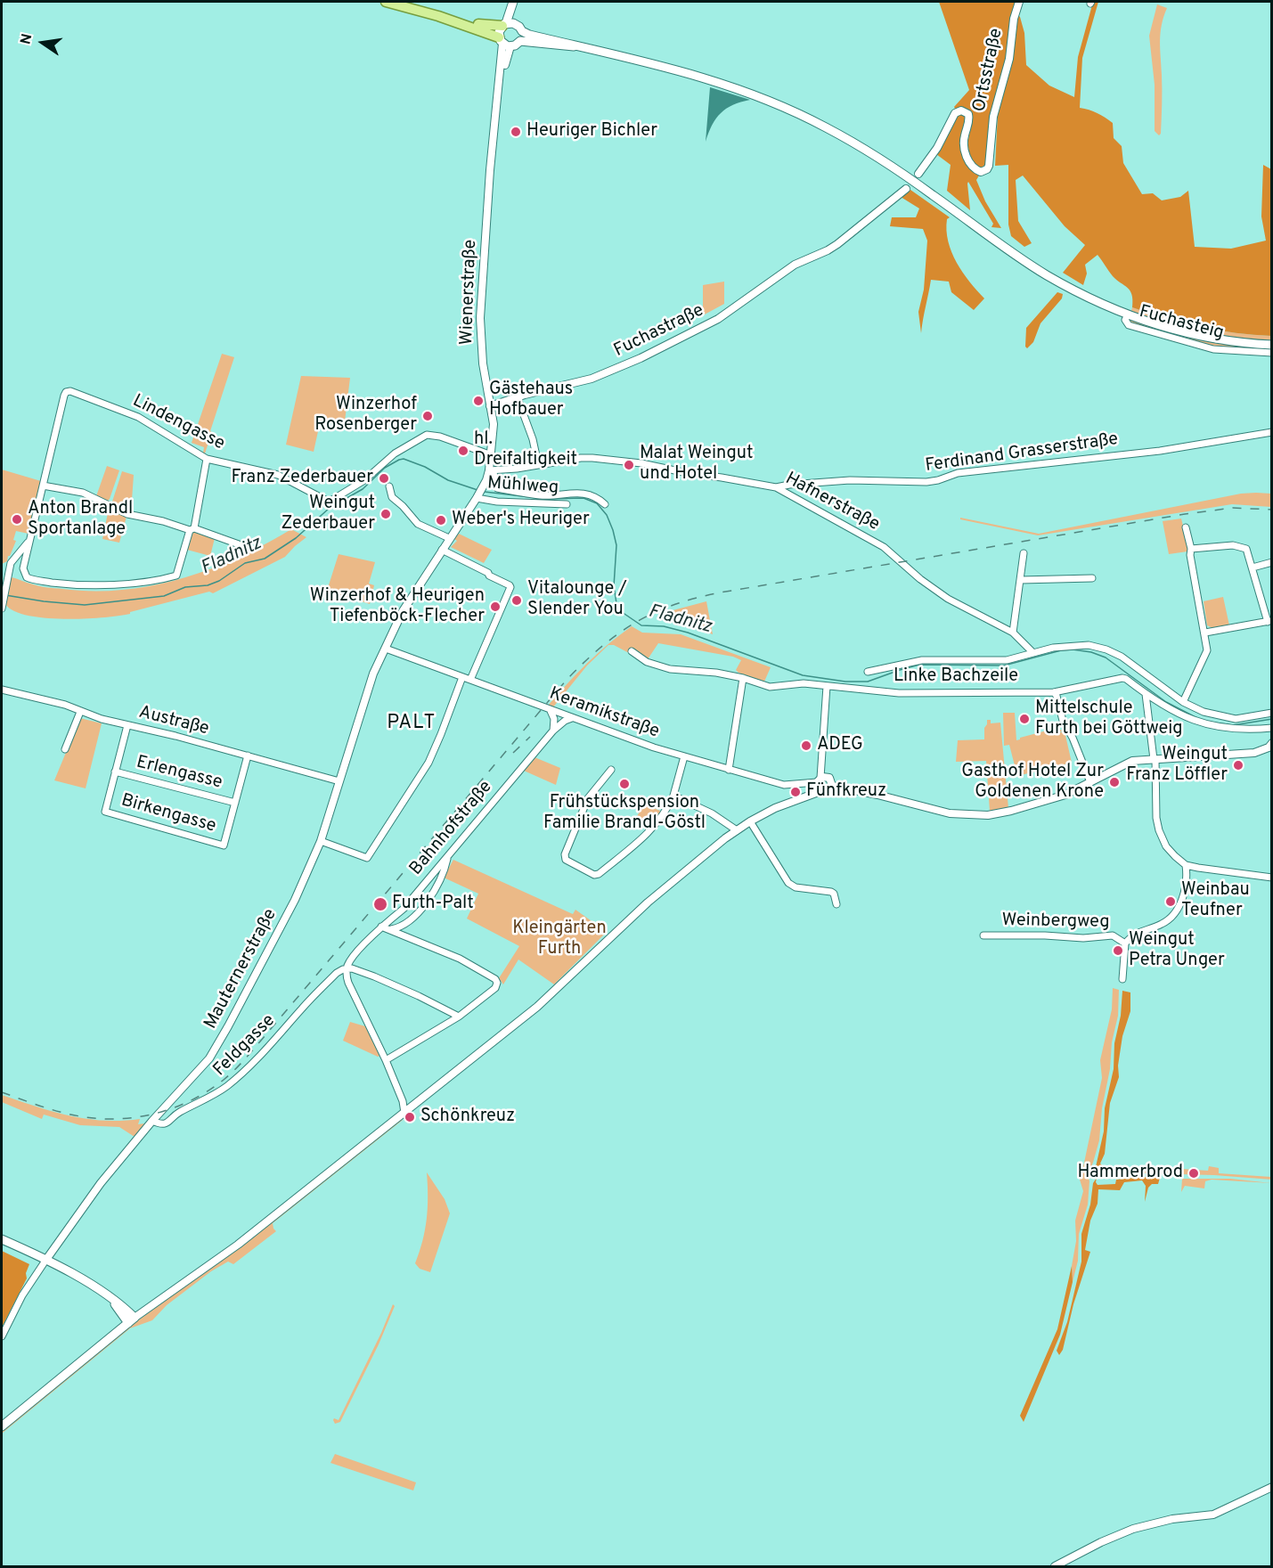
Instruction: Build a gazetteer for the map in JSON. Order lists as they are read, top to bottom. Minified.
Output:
{"streets":{"street":["Ortsstraße","Wienerstraße","Fuchasteig","Fuchastraße","Lindengasse","Ferdinand Grasserstraße","Mühlweg","Hafnerstraße","Linke Bachzeile","Keramikstraße","Austraße","Erlengasse","Birkengasse","Bahnhofstraße","Weinbergweg","Mauternerstraße","Feldgasse"]},"crossings":[["Wienerstraße","Fuchastraße"],["Wienerstraße","Lindengasse"],["Wienerstraße","Mühlweg"],["Wienerstraße","Hafnerstraße"],["Wienerstraße","Keramikstraße"],["Wienerstraße","Mauternerstraße"],["Ferdinand Grasserstraße","Hafnerstraße"],["Keramikstraße","Bahnhofstraße"],["Keramikstraße","Mauternerstraße"],["Austraße","Mauternerstraße"],["Erlengasse","Birkengasse"],["Bahnhofstraße","Feldgasse"],["Mauternerstraße","Feldgasse"]],"districts":["PALT"],"water":["Fladnitz"],"parks":["Kleingärten Furth"],"places":["Heuriger Bichler","Gästehaus Hofbauer","Winzerhof Rosenberger","hl. Dreifaltigkeit","Malat Weingut und Hotel","Franz Zederbauer","Weingut Zederbauer","Anton Brandl Sportanlage","Weber's Heuriger","Vitalounge / Slender You","Winzerhof & Heurigen Tiefenböck-Flecher","Mittelschule Furth bei Göttweig","ADEG","Weingut Franz Löffler","Gasthof Hotel Zur Goldenen Krone","Frühstückspension Familie Brandl-Göstl","Fünfkreuz","Weinbau Teufner","Furth-Palt","Weingut Petra Unger","Schönkreuz","Hammerbrod"],"north":"left"}
